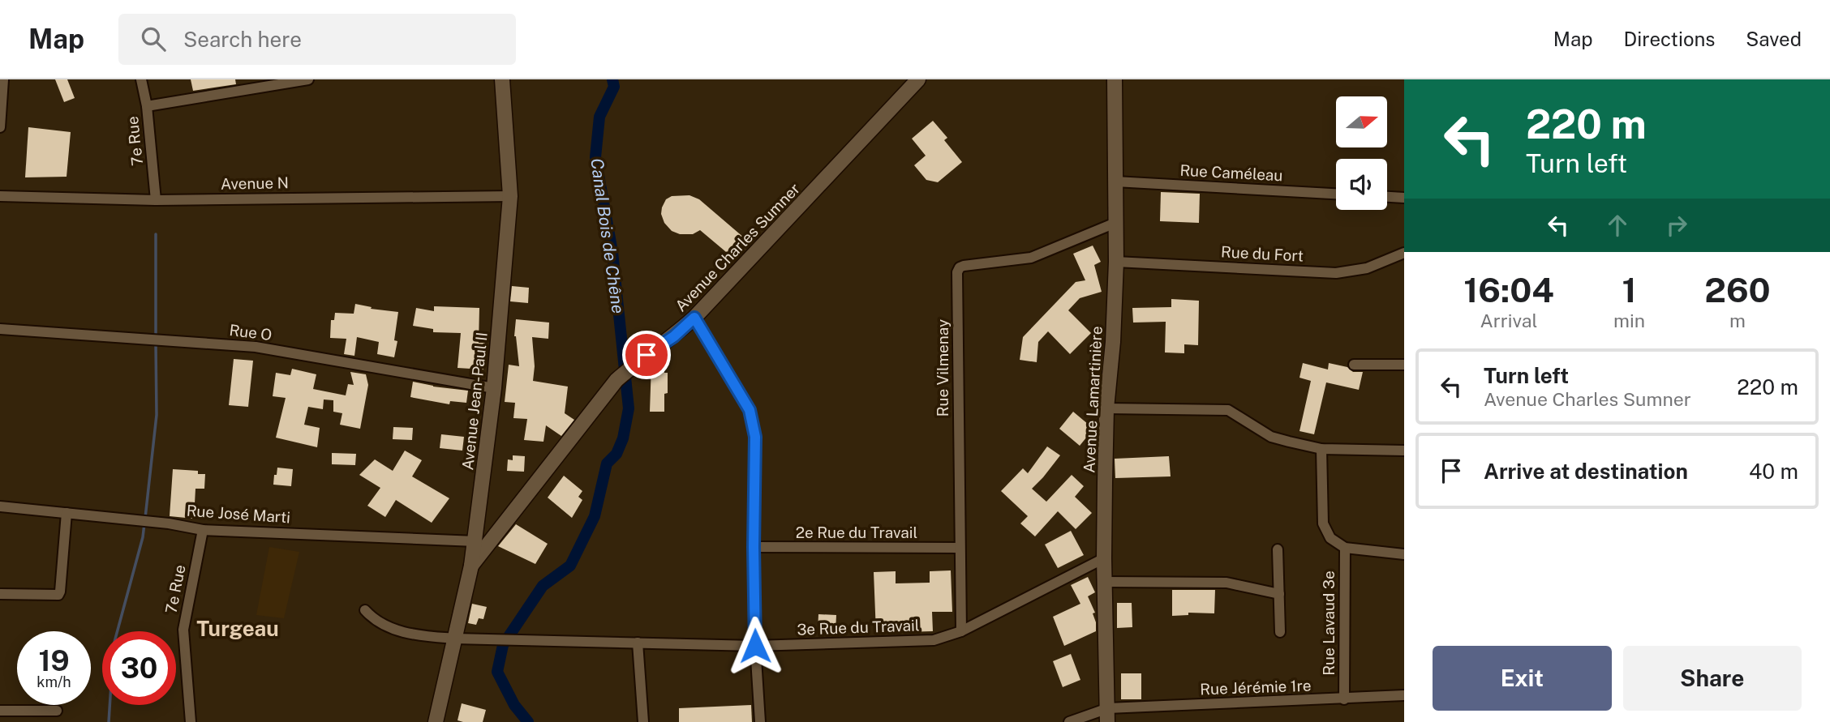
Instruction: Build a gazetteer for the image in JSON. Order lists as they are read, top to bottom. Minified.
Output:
{"streets":{"street":["7e Rue","Rue Caméleau","Avenue N","Avenue Charles Sumner","Rue du Fort","Rue O","Rue Vilmenay","Avenue Lamartinière","Avenue Jean-Paul II","Rue José Marti","2e Rue du Travail","Rue Lavaud 3e","3e Rue du Travail","Rue Jérémie 1re"]},"crossings":[["7e Rue","Avenue N"],["7e Rue","Rue José Marti"],["Rue Caméleau","Avenue Lamartinière"],["Avenue N","Avenue Jean-Paul II"],["Avenue Charles Sumner","Avenue Jean-Paul II"],["Avenue Charles Sumner","Rue José Marti"],["Avenue Charles Sumner","3e Rue du Travail"],["Rue du Fort","Avenue Lamartinière"],["Rue O","Avenue Jean-Paul II"],["Rue Vilmenay","Avenue Lamartinière"],["Rue Vilmenay","2e Rue du Travail"],["Rue Vilmenay","3e Rue du Travail"],["Avenue Lamartinière","3e Rue du Travail"],["Avenue Lamartinière","Rue Jérémie 1re"],["Avenue Jean-Paul II","Rue José Marti"],["Rue Lavaud 3e","Rue Jérémie 1re"]],"districts":["Turgeau"],"water":["Canal Bois de Chêne"],"north":"right","page":{"header":"Map","search":"Search here","nav":["Map","Directions","Saved"],"turn":["220 m","Turn left"],"eta":["16:04","Arrival","1","min","260","m"],"list":[{"name":"Turn left","note":"Avenue Charles Sumner","value":"220 m"},{"name":"Arrive at destination","value":"40 m"}],"speed":"19 km/h","limit":"30","buttons":["Exit","Share"]}}
